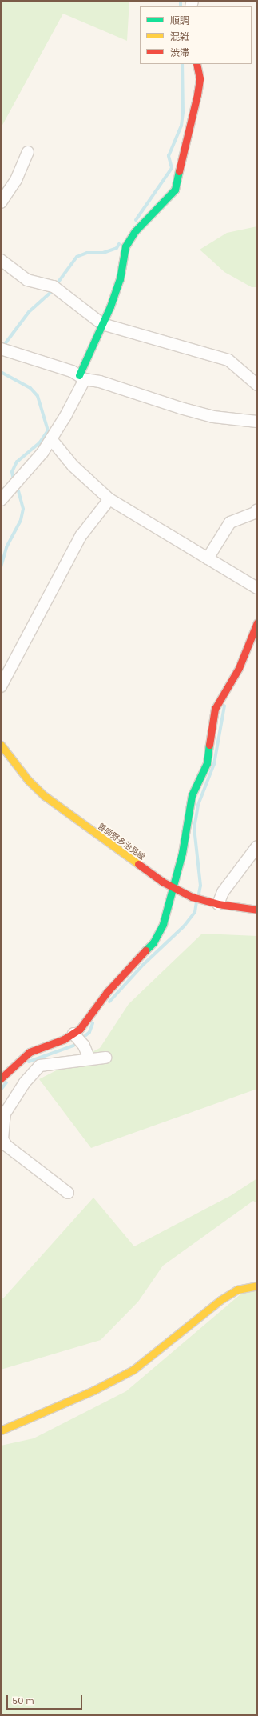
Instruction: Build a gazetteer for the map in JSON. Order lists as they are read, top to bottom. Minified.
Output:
{"streets":{"street":["善師野多治見線"]},"legend":["順調","混雑","渋滞"],"scale_bar":"50 m"}
